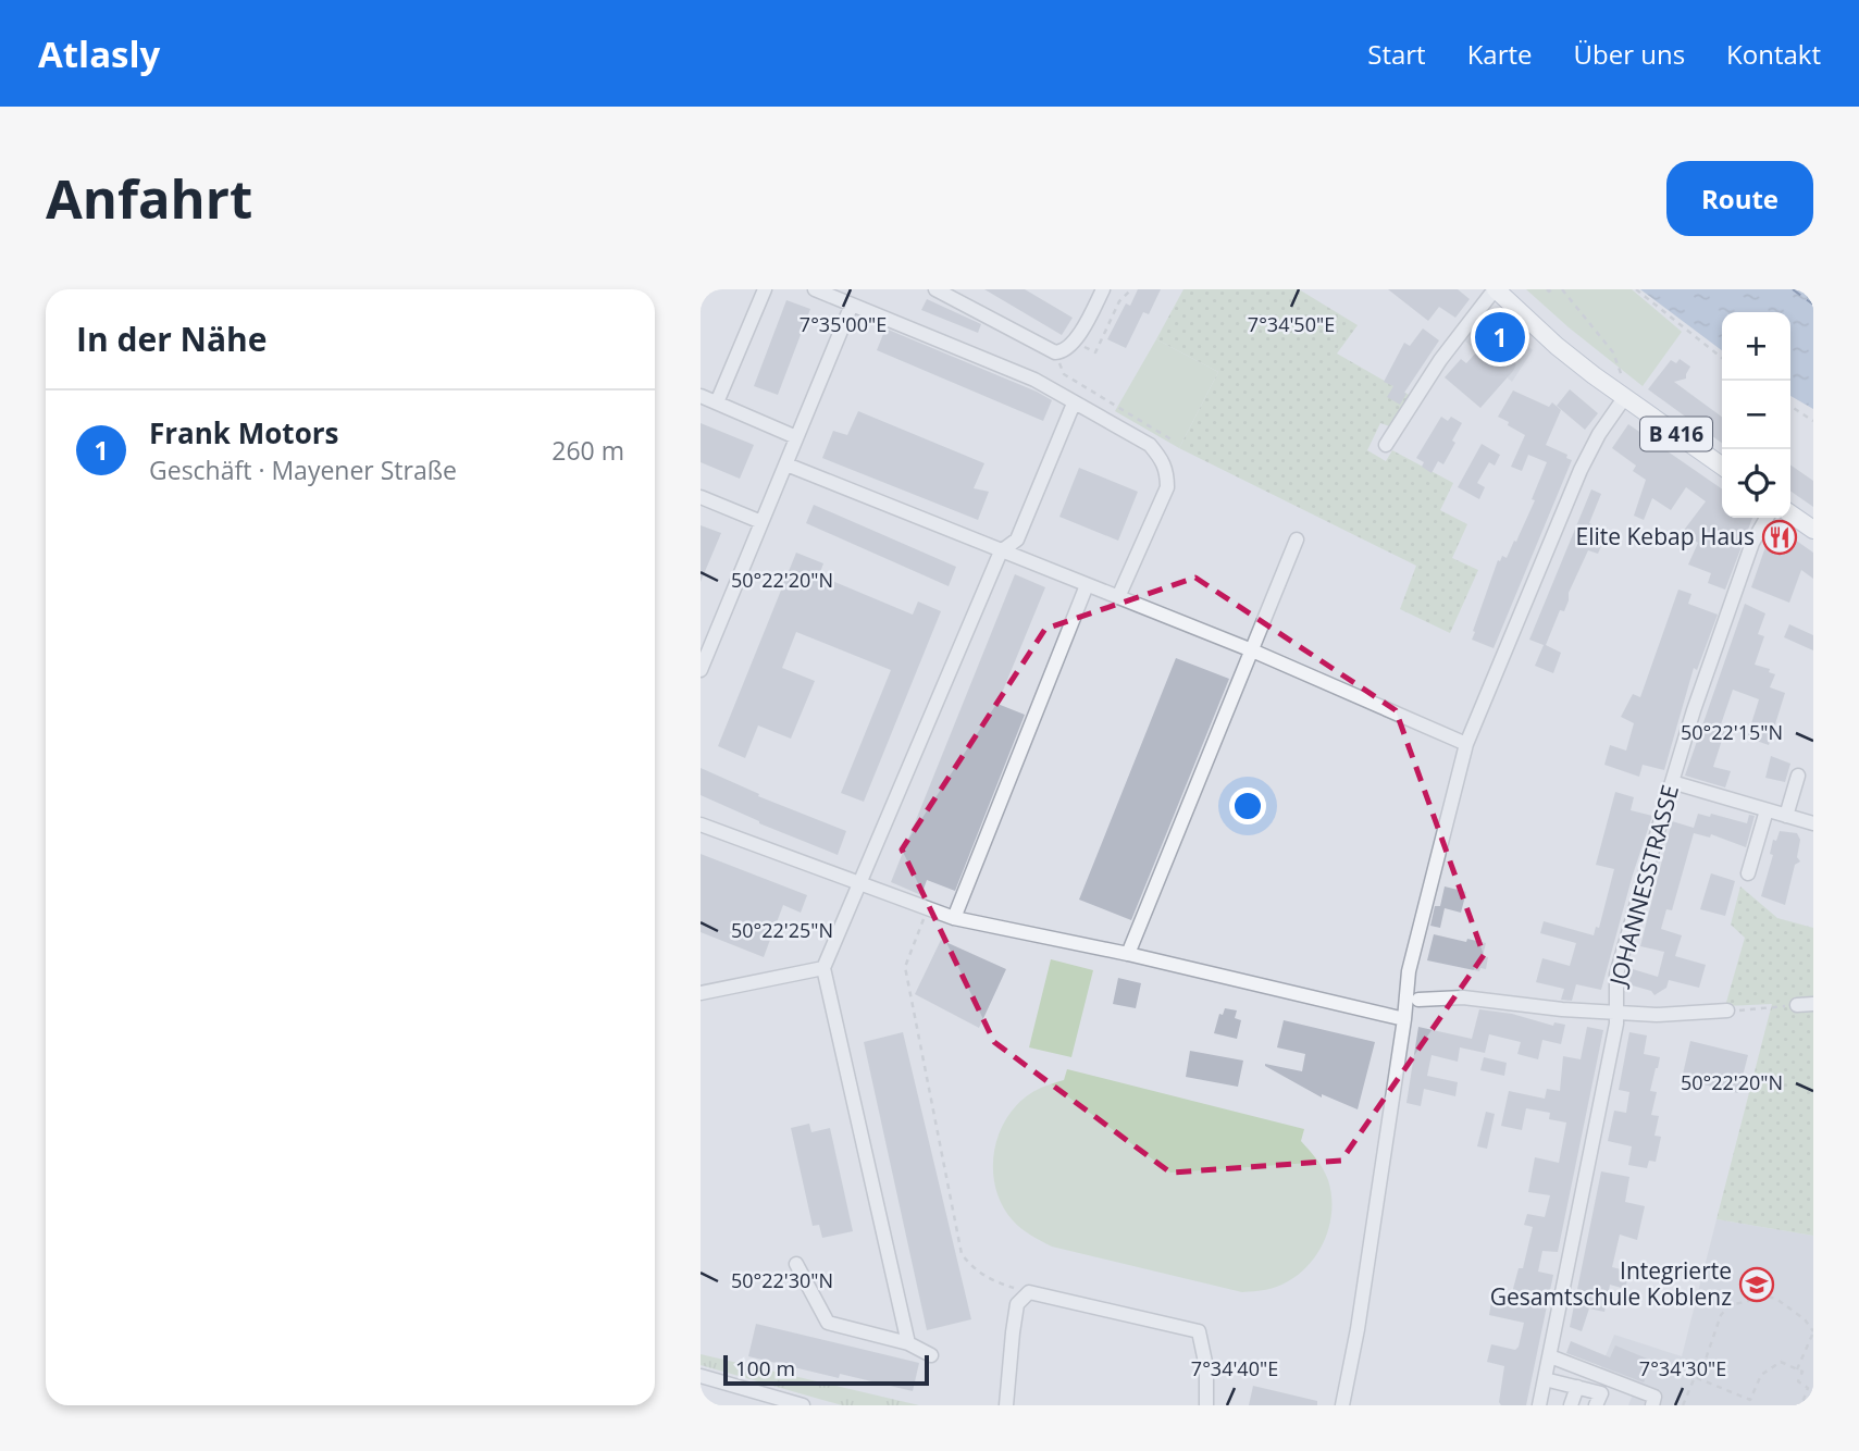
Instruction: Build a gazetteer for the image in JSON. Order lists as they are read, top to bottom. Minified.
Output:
{"streets":{"main road":["B 416"],"street":["JOHANNESSTRASSE"]},"places":{"restaurant":["Elite Kebap Haus"],"school or university":["Integrierte Gesamtschule Koblenz"]},"scale_bar":"100 m","page":{"header":"Atlasly","nav":["Start","Karte","Über uns","Kontakt"],"buttons":"Route","title":"Anfahrt","heading":"In der Nähe","pins":"1","map_buttons":["+","−"],"list":[{"mark":"1","name":"Frank Motors","note":"Geschäft · Mayener Straße","value":"260 m"}],"scale":"100 m"},"coordinates":["7°35'00\"E","7°34'50\"E","50°22'20\"N","50°22'15\"N","50°22'25\"N","50°22'30\"N","7°34'40\"E","7°34'30\"E"]}
